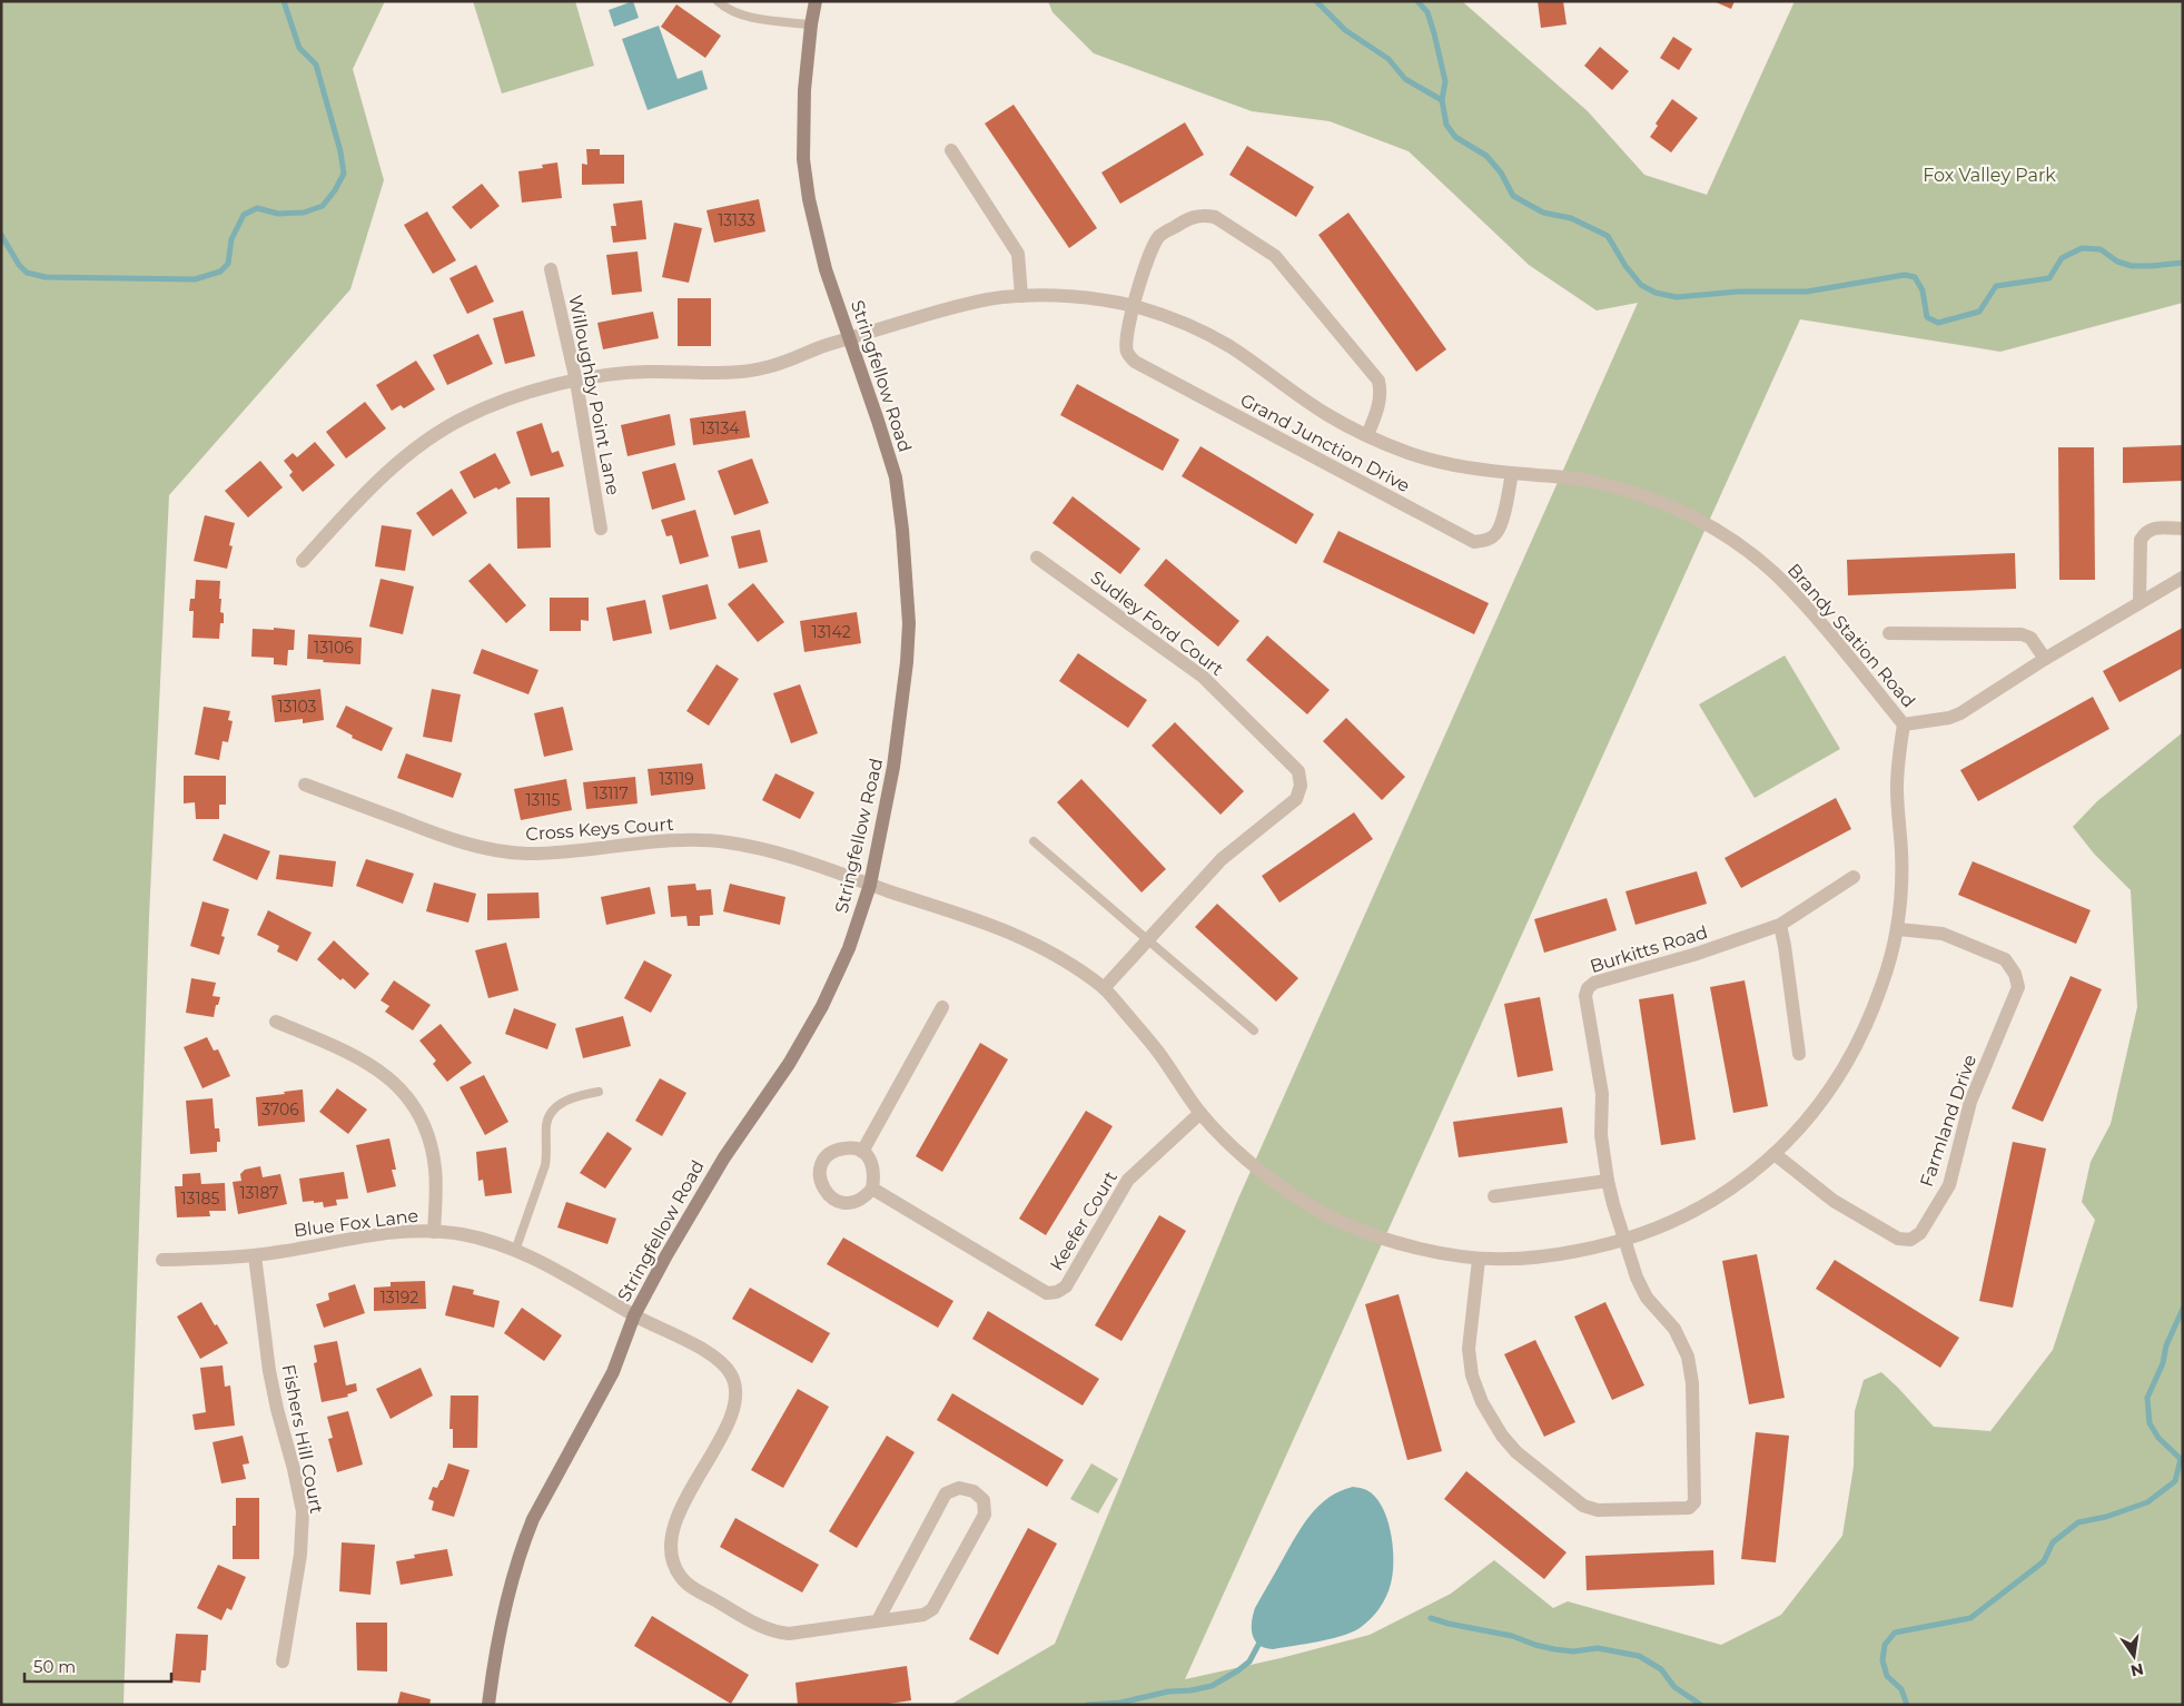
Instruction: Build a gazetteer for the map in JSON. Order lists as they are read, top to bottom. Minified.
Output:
{"streets":{"main road":["Stringfellow Road"],"street":["Willoughby Point Lane","Grand Junction Drive","Sudley Ford Court","Brandy Station Road","Cross Keys Court","Burkitts Road","Farmland Drive","Keefer Court","Blue Fox Lane","Fishers Hill Court"]},"crossings":[["Stringfellow Road","Brandy Station Road"],["Stringfellow Road","Cross Keys Court"],["Stringfellow Road","Blue Fox Lane"],["Willoughby Point Lane","Brandy Station Road"],["Grand Junction Drive","Brandy Station Road"],["Sudley Ford Court","Brandy Station Road"],["Brandy Station Road","Cross Keys Court"],["Brandy Station Road","Burkitts Road"],["Brandy Station Road","Farmland Drive"],["Brandy Station Road","Keefer Court"],["Blue Fox Lane","Fishers Hill Court"]],"parks":["Fox Valley Park"],"house_numbers":["13133","13134","13142","13106","13103","13119","13117","13115","3706","13187","13185","13192"],"scale_bar":"50 m","north":"bottom"}
